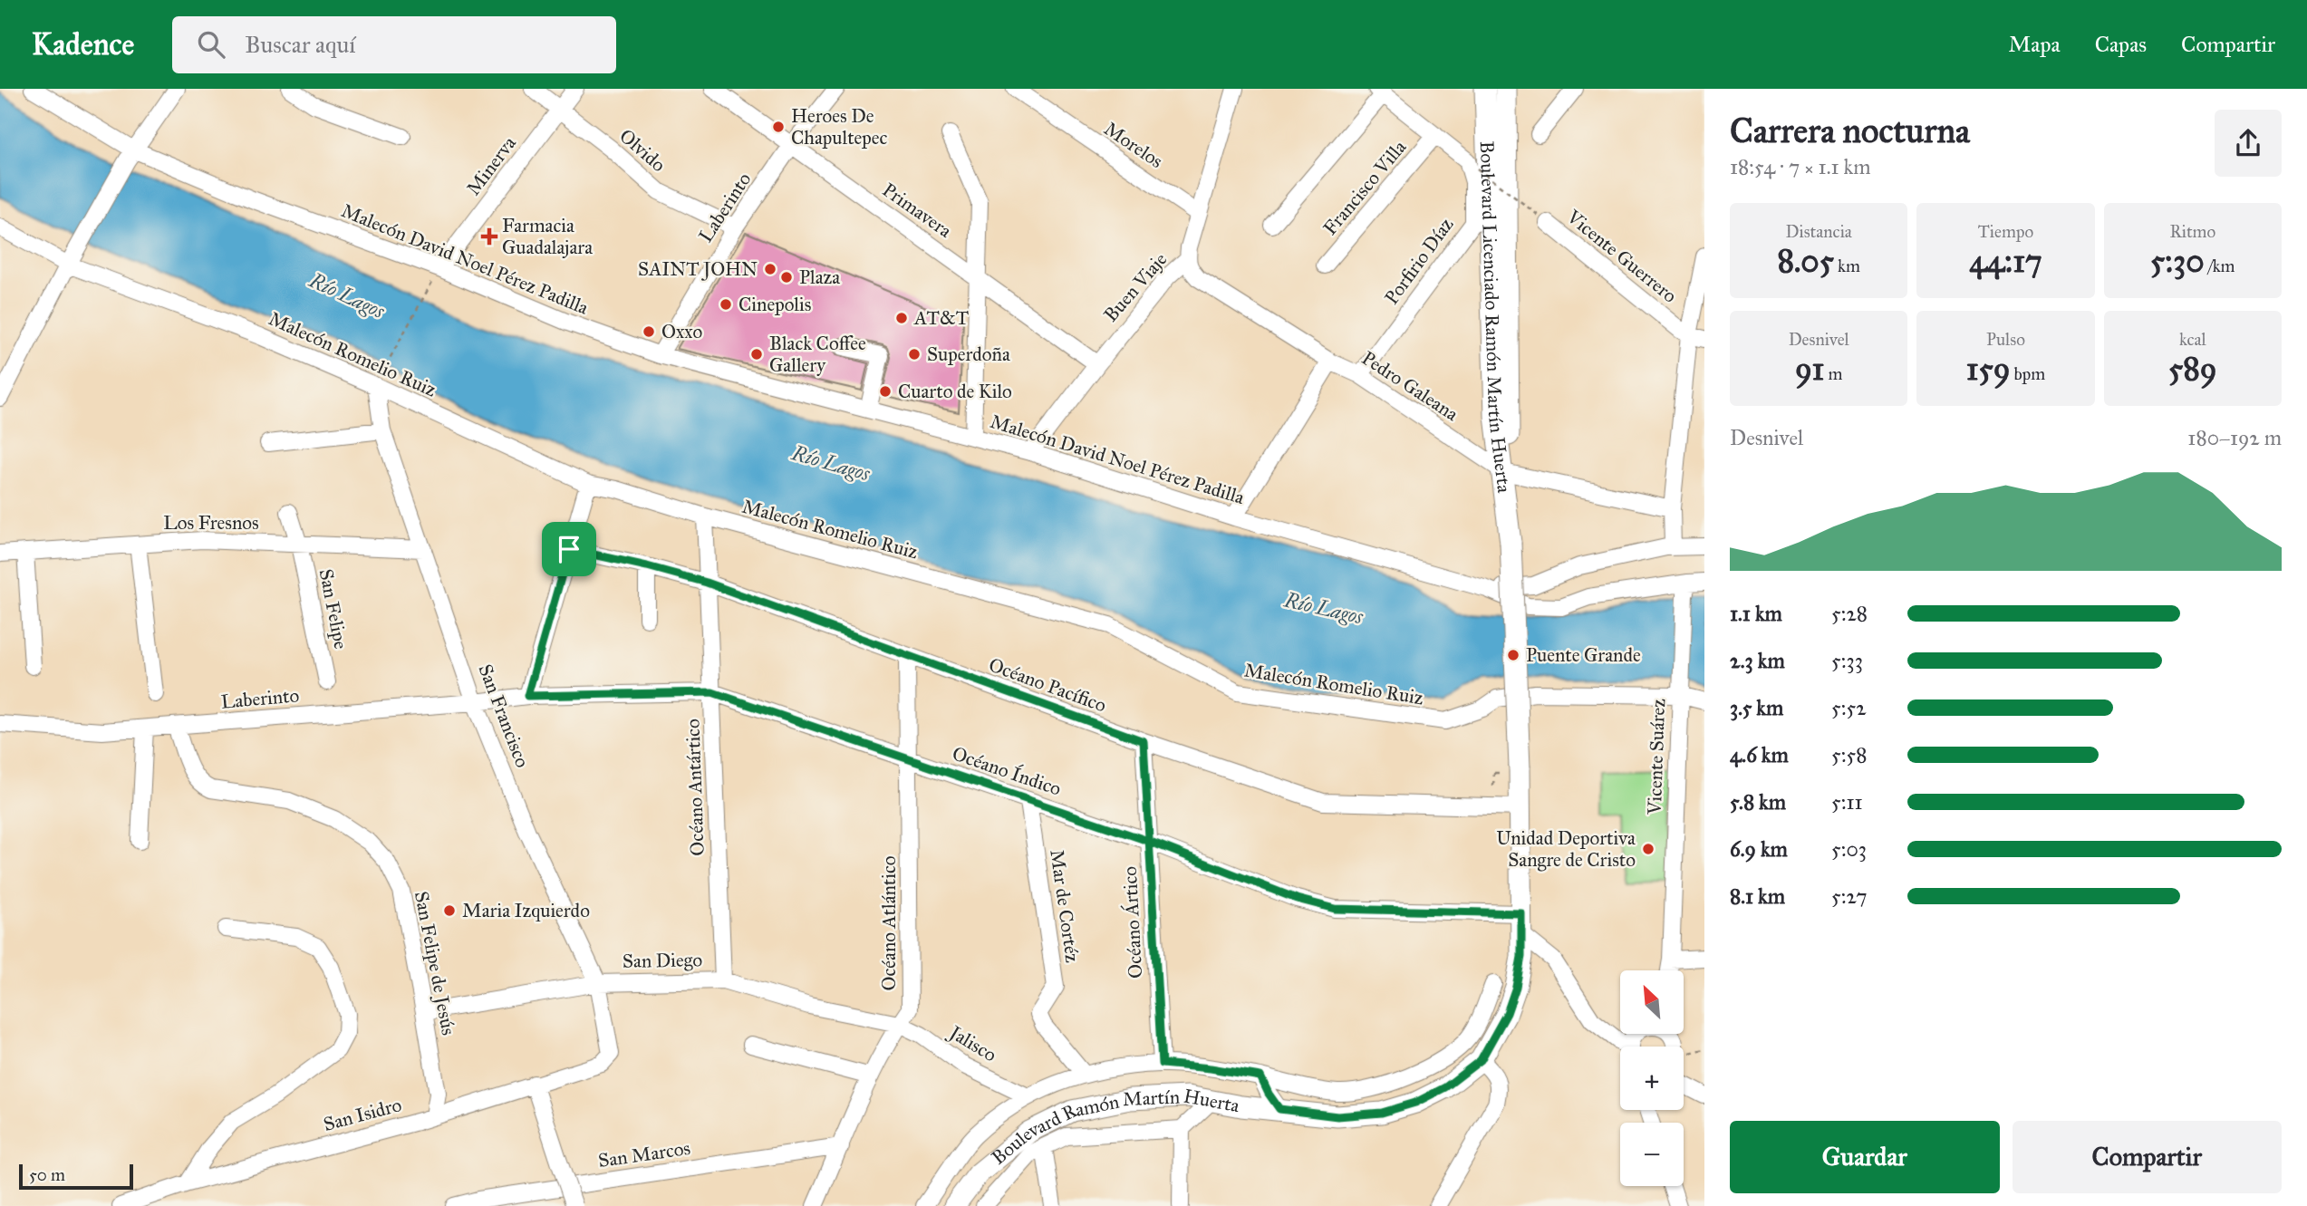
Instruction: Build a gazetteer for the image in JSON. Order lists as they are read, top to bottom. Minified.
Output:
{"streets":{"main road":["Boulevard Licenciado Ramón Martín Huerta","Boulevard Ramón Martín Huerta"],"street":["Morelos","Olvido","Minerva","Francisco Villa","Laberinto","Primavera","Vicente Guerrero","Malecón David Noel Pérez Padilla","Porfirio Díaz","Buen Viaje","Malecón Romelio Ruiz","Pedro Galeana","Los Fresnos","San Felipe","Océano Pacífico","San Francisco","Vicente Suárez","Océano Índico","Océano Antártico","Mar de Cortéz","Océano Ártico","Océano Atlántico","San Diego","San Felipe de Jesús","Jalisco","San Isidro","San Marcos"]},"crossings":[["Morelos","Buen Viaje"],["Olvido","Minerva"],["Olvido","Laberinto"],["Minerva","Malecón David Noel Pérez Padilla"],["Laberinto","Primavera"],["Laberinto","Malecón David Noel Pérez Padilla"],["Laberinto","San Francisco"],["Laberinto","Océano Índico"],["Laberinto","San Felipe de Jesús"],["Primavera","Buen Viaje"],["Vicente Guerrero","Porfirio Díaz"],["Malecón David Noel Pérez Padilla","Buen Viaje"],["Porfirio Díaz","Pedro Galeana"],["Buen Viaje","Pedro Galeana"],["Boulevard Licenciado Ramón Martín Huerta","Pedro Galeana"],["Boulevard Licenciado Ramón Martín Huerta","Boulevard Ramón Martín Huerta"],["Malecón Romelio Ruiz","San Francisco"],["Malecón Romelio Ruiz","Vicente Suárez"],["Malecón Romelio Ruiz","Océano Antártico"],["Pedro Galeana","Boulevard Ramón Martín Huerta"],["Los Fresnos","San Felipe"],["Los Fresnos","San Francisco"],["Océano Pacífico","Océano Antártico"],["Océano Pacífico","Océano Ártico"],["Océano Pacífico","Océano Atlántico"],["Océano Pacífico","Boulevard Ramón Martín Huerta"],["San Francisco","Océano Índico"],["San Francisco","San Diego"],["San Francisco","San Isidro"],["Océano Índico","Océano Antártico"],["Océano Índico","Mar de Cortéz"],["Océano Índico","Océano Ártico"],["Océano Índico","Océano Atlántico"],["Océano Índico","Boulevard Ramón Martín Huerta"],["Océano Antártico","San Diego"],["Océano Atlántico","San Diego"],["Océano Atlántico","Jalisco"],["Océano Atlántico","San Marcos"],["San Diego","San Felipe de Jesús"],["San Diego","Jalisco"],["San Felipe de Jesús","San Isidro"]],"water":["Río Lagos"],"places":{"other":["Heroes De Chapultepec","SAINT JOHN","Plaza","Cinepolis","AT&T","Oxxo","Black Coffee Gallery","Superdoña","Cuarto de Kilo","Puente Grande","Unidad Deportiva Sangre de Cristo","Maria Izquierdo"],"health":["Farmacia Guadalajara"]},"scale_bar":"50 m","north":"top left","page":{"header":"Kadence","search":"Buscar aquí","nav":["Mapa","Capas","Compartir"],"heading":["Carrera nocturna","18:54 · 7 × 1.1 km"],"stats":[["Distancia","8.05 km"],["Tiempo","44:17"],["Ritmo","5:30 /km"],["Desnivel","91 m"],["Pulso","159 bpm"],["kcal","589"]],"chart":["Desnivel","180–192 m"],"list":[{"name":"1.1 km","note":"5:28"},{"name":"2.3 km","note":"5:33"},{"name":"3.5 km","note":"5:52"},{"name":"4.6 km","note":"5:58"},{"name":"5.8 km","note":"5:11"},{"name":"6.9 km","note":"5:03"},{"name":"8.1 km","note":"5:27"}],"map_buttons":["+","−"],"buttons":["Guardar","Compartir"],"scale":"50 m"}}
